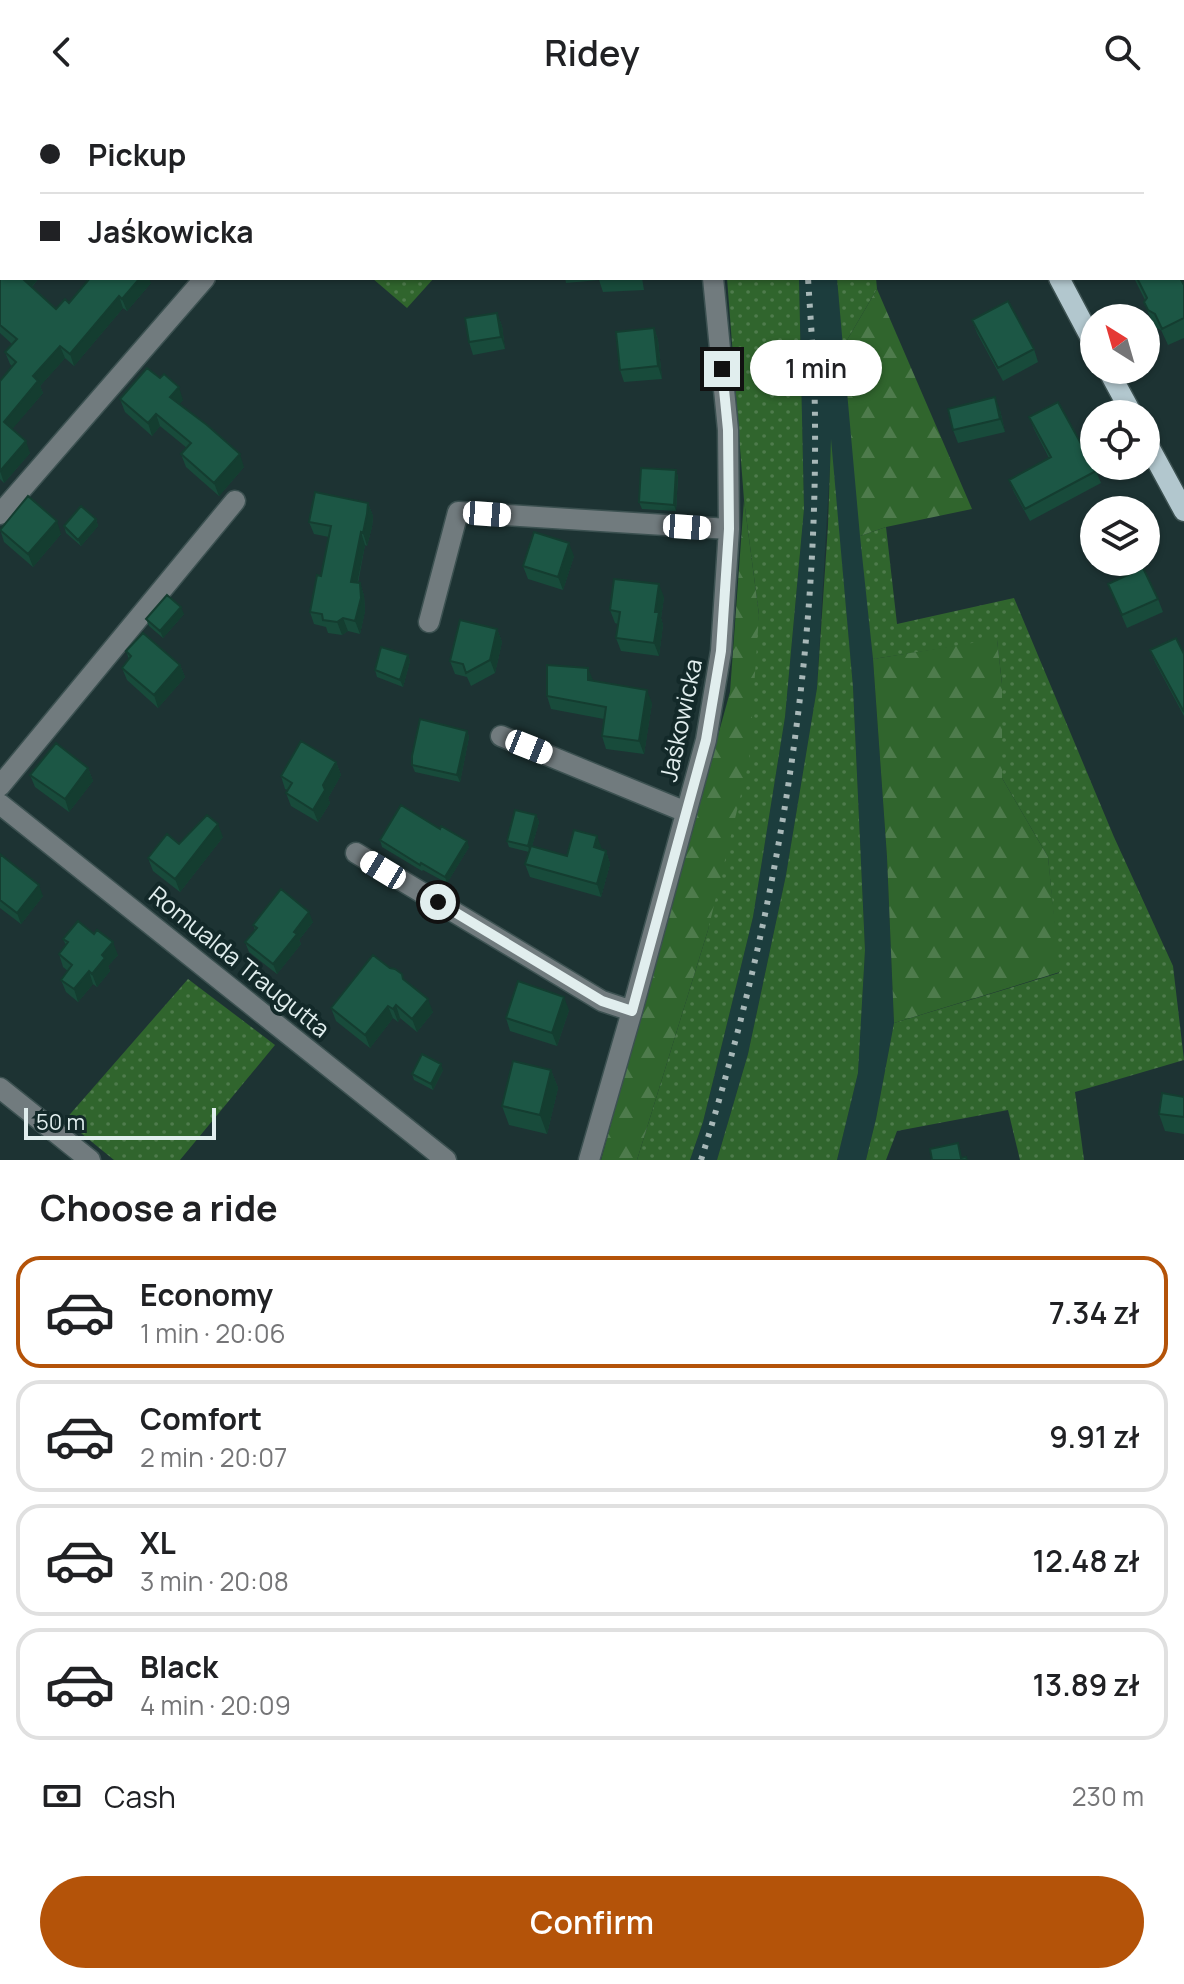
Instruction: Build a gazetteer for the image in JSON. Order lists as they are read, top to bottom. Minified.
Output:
{"streets":{"street":["Jaśkowicka","Romualda Traugutta"]},"scale_bar":"50 m","north":"top left","page":{"header":"Ridey","banner":["Pickup","Jaśkowicka"],"bubble":"1 min","scale":"50 m","heading":"Choose a ride","list":[{"name":"Economy","note":"1 min · 20:06","value":"7.34 zł"},{"name":"Comfort","note":"2 min · 20:07","value":"9.91 zł"},{"name":"XL","note":"3 min · 20:08","value":"12.48 zł"},{"name":"Black","note":"4 min · 20:09","value":"13.89 zł"}],"pay":["Cash","230 m"],"buttons":"Confirm"}}
